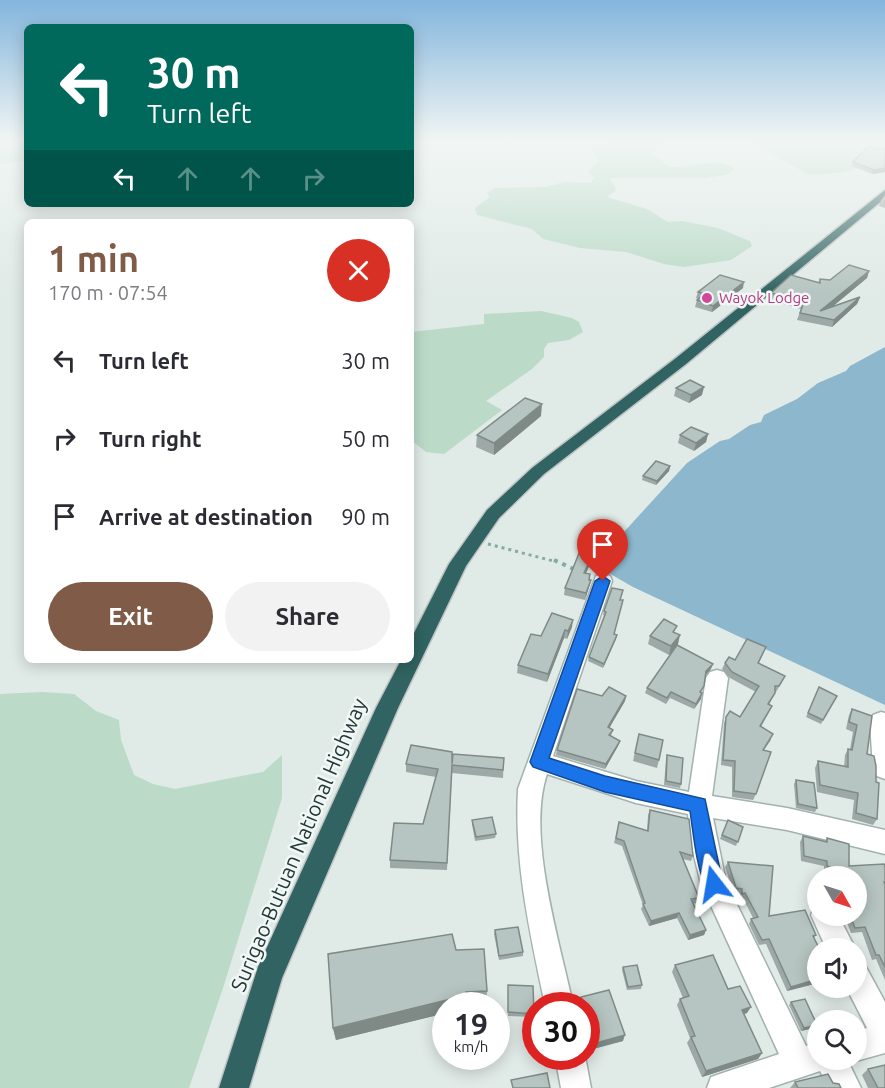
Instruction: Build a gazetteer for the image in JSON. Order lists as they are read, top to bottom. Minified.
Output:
{"streets":{"highway":["Surigao-Butuan National Highway"]},"places":["Wayok Lodge"],"north":"bottom right","page":{"turn":["30 m","Turn left"],"heading":["1 min","170 m · 07:54"],"list":[{"name":"Turn left","value":"30 m"},{"name":"Turn right","value":"50 m"},{"name":"Arrive at destination","value":"90 m"}],"buttons":["Exit","Share"],"speed":"19 km/h","limit":"30"}}
